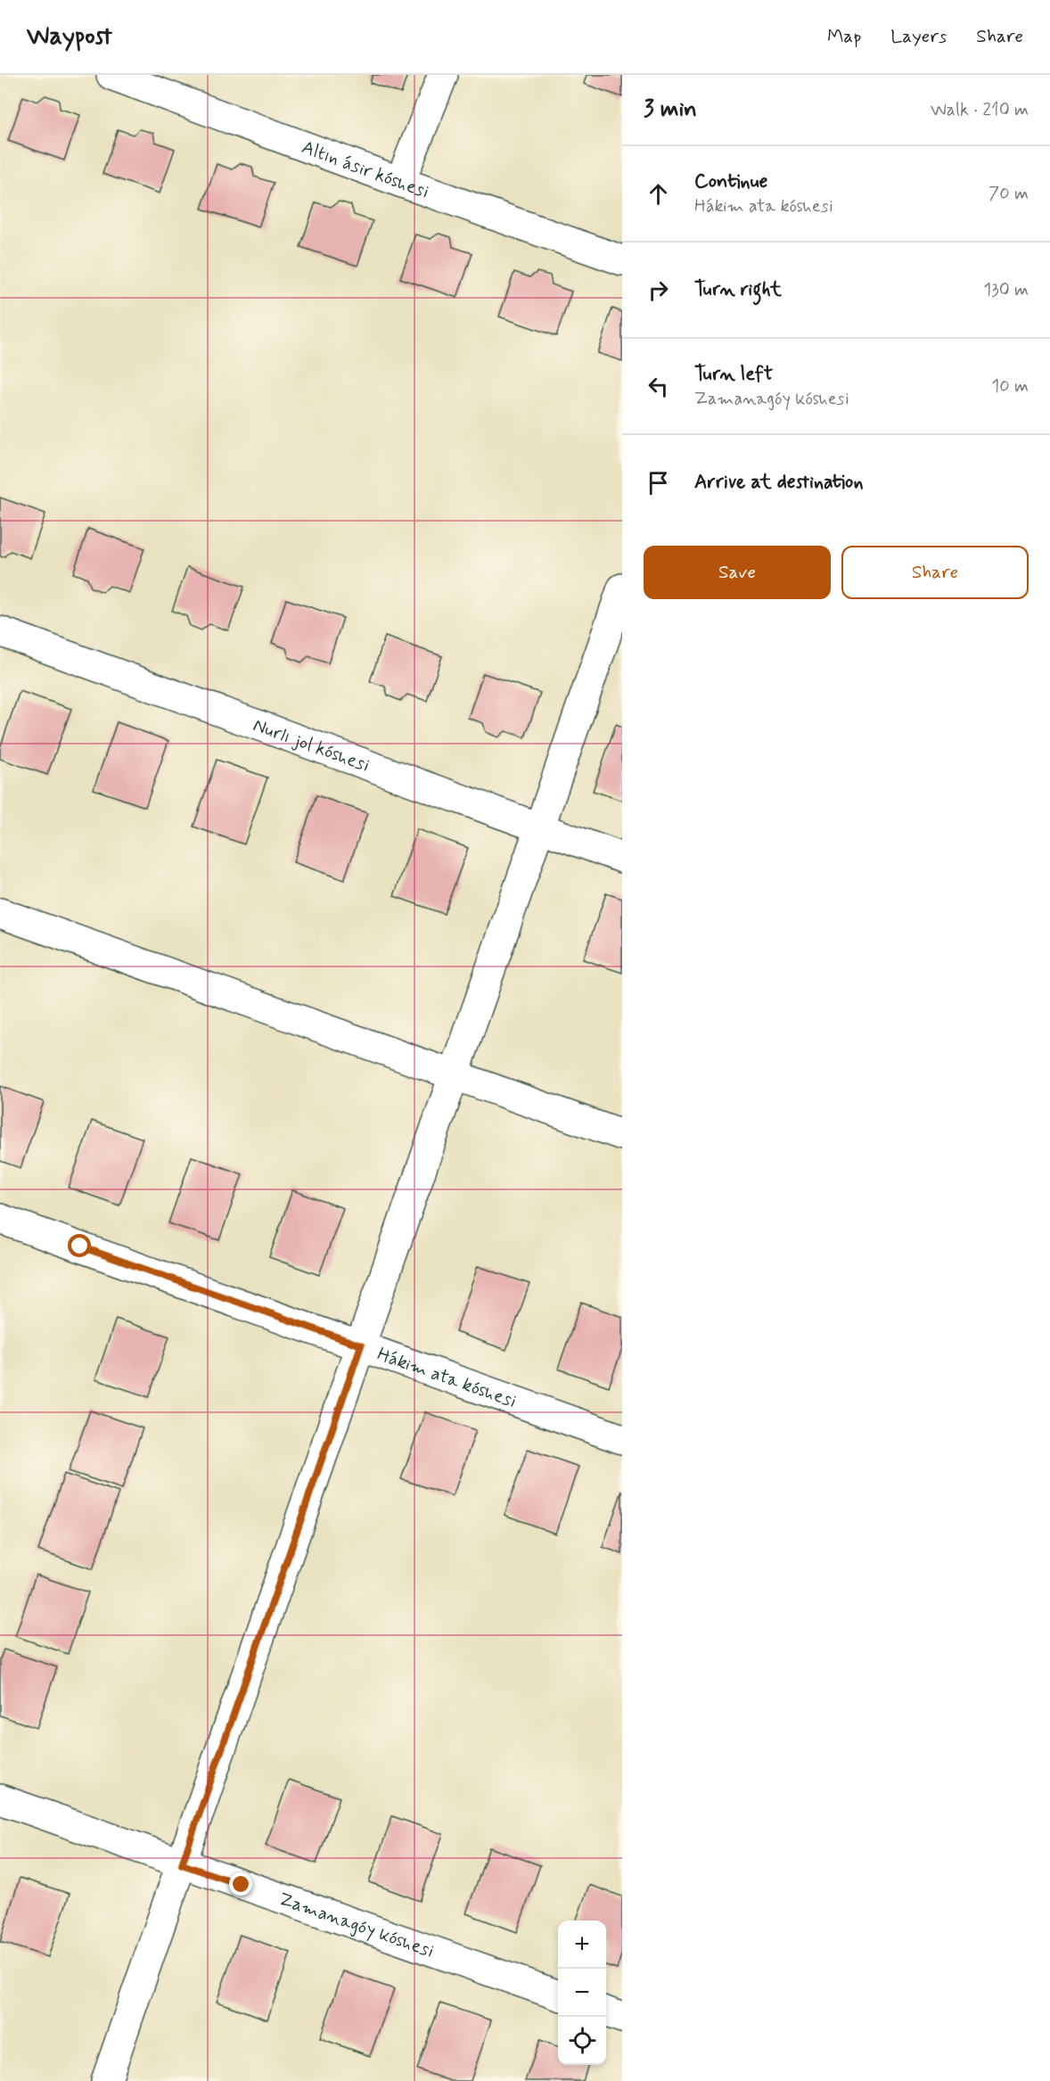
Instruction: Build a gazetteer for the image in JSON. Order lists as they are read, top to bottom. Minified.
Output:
{"streets":{"street":["Altın ásir kóshesi","Nurlı jol kóshesi","Hákim ata kóshesi","Zamanagóy kóshesi"]},"page":{"header":"Waypost","nav":["Map","Layers","Share"],"heading":["3 min","Walk · 210 m"],"list":[["Continue","Hákim ata kóshesi","70 m"],["Turn right","130 m"],["Turn left","Zamanagóy kóshesi","10 m"],"Arrive at destination"],"buttons":["Save","Share"],"map_buttons":["+","−"]}}
